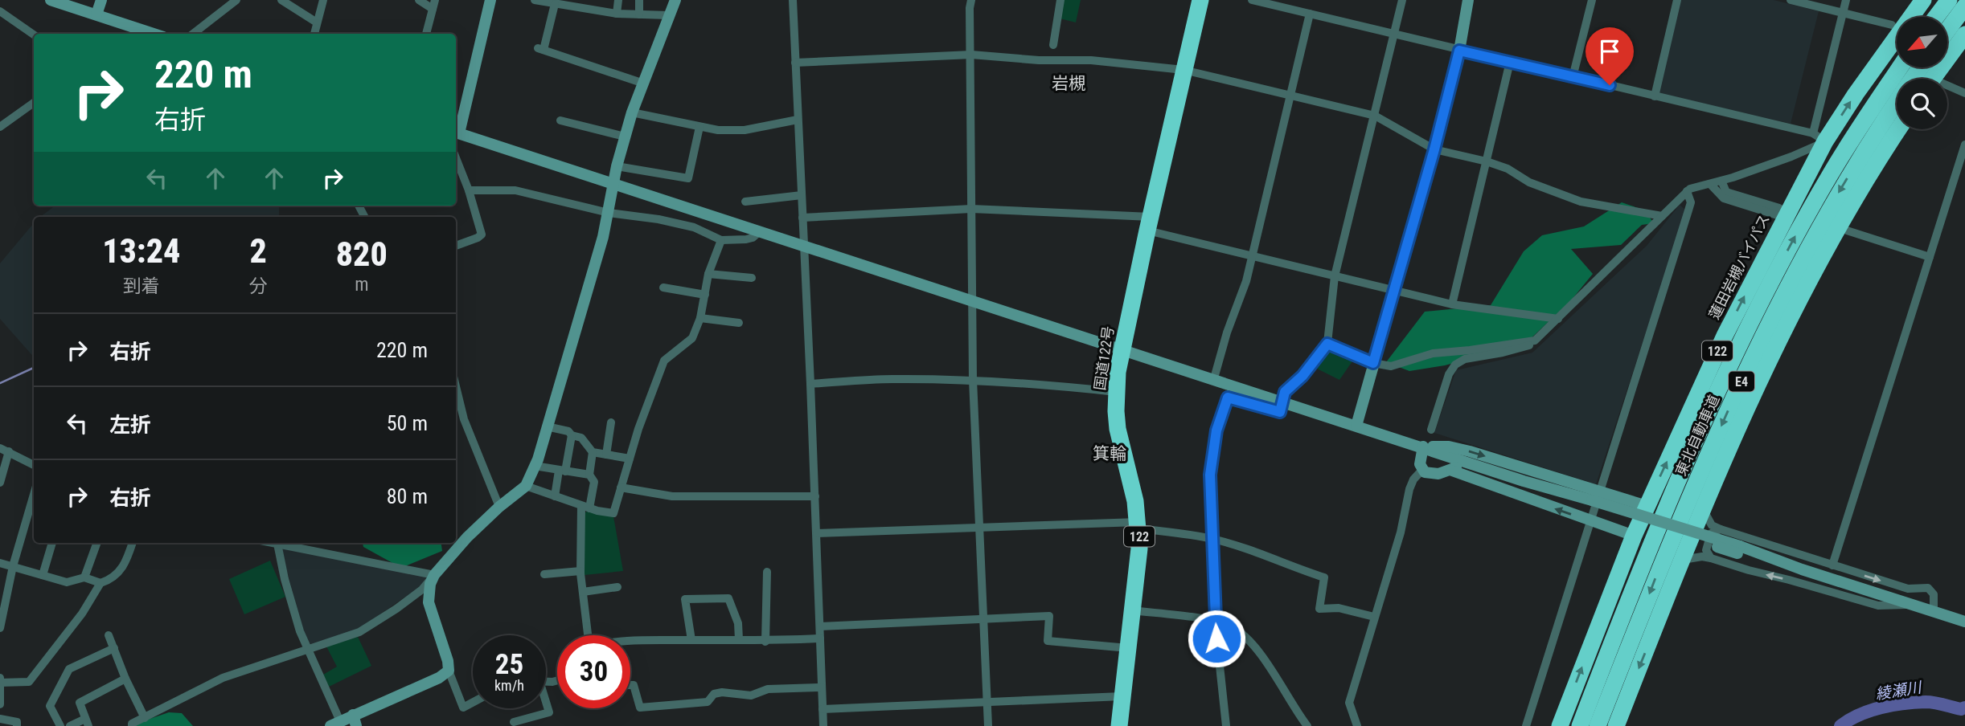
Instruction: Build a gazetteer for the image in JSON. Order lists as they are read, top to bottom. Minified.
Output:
{"streets":{"highway":["蓮田岩槻バイパス","122","国道122号","E4","東北自動車道"]},"districts":["岩槻","箕輪"],"water":["綾瀬川"],"north":"bottom left","page":{"turn":["220 m","右折"],"eta":["13:24","到着","2","分","820","m"],"list":[{"name":"右折","value":"220 m"},{"name":"左折","value":"50 m"},{"name":"右折","value":"80 m"}],"speed":"25 km/h","limit":"30"}}
